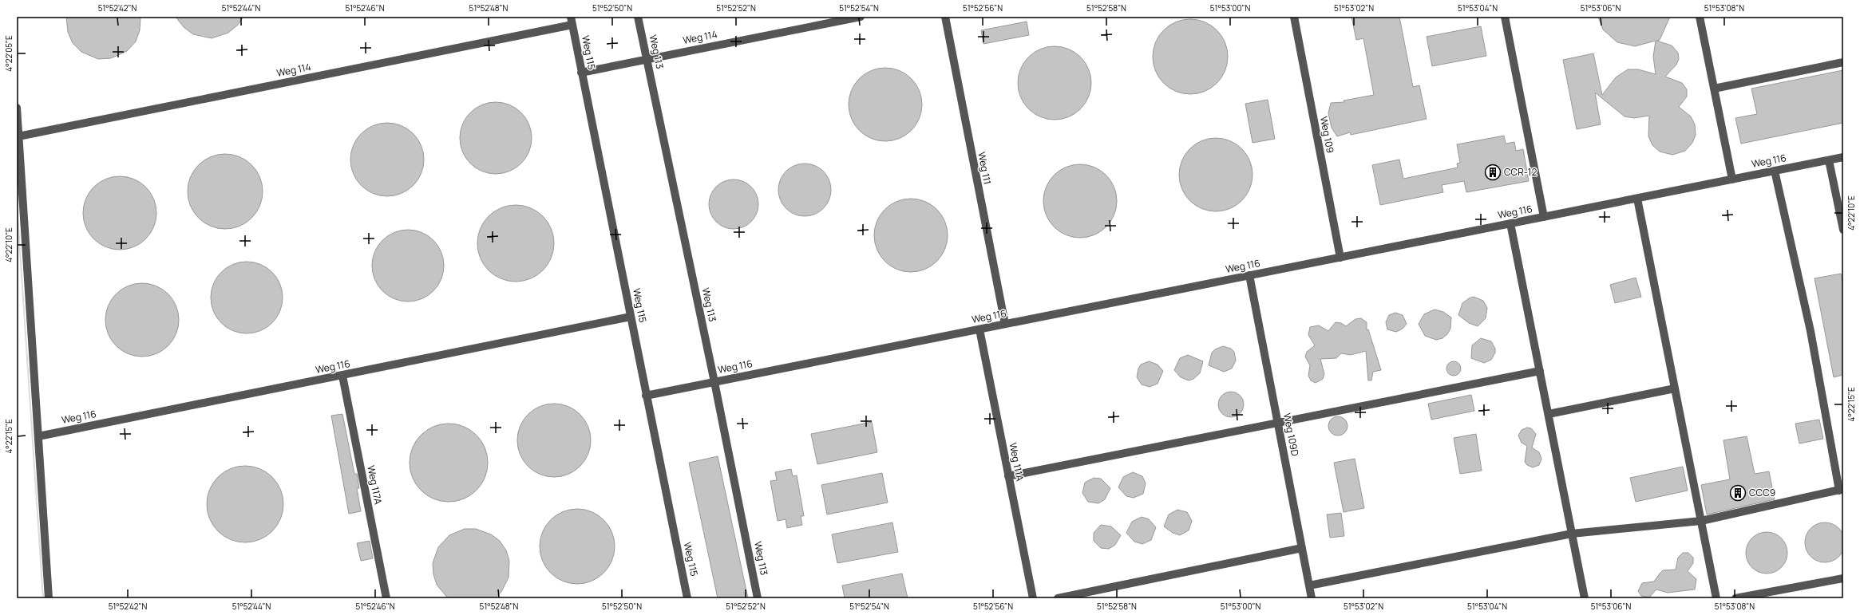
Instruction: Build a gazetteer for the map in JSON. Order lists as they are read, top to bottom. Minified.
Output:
{"streets":{"lane":["Weg 114","Weg 113","Weg 115","Weg 109","Weg 116","Weg 111","Weg 109D","Weg 111A","Weg 117A"]},"crossings":[["Weg 114","Weg 113"],["Weg 114","Weg 115"],["Weg 113","Weg 116"],["Weg 115","Weg 116"],["Weg 109","Weg 116"],["Weg 116","Weg 111"],["Weg 116","Weg 109D"],["Weg 116","Weg 111A"],["Weg 116","Weg 117A"]],"places":{"building":["CCR-12","CCC9"]},"coordinates":["51°52'42\"N","51°52'44\"N","51°52'46\"N","51°52'48\"N","51°52'50\"N","51°52'52\"N","51°52'54\"N","51°52'56\"N","51°52'58\"N","51°53'00\"N","51°53'02\"N","51°53'04\"N","51°53'06\"N","51°53'08\"N","4°22'05\"E","4°22'10\"E","4°22'15\"E"]}
